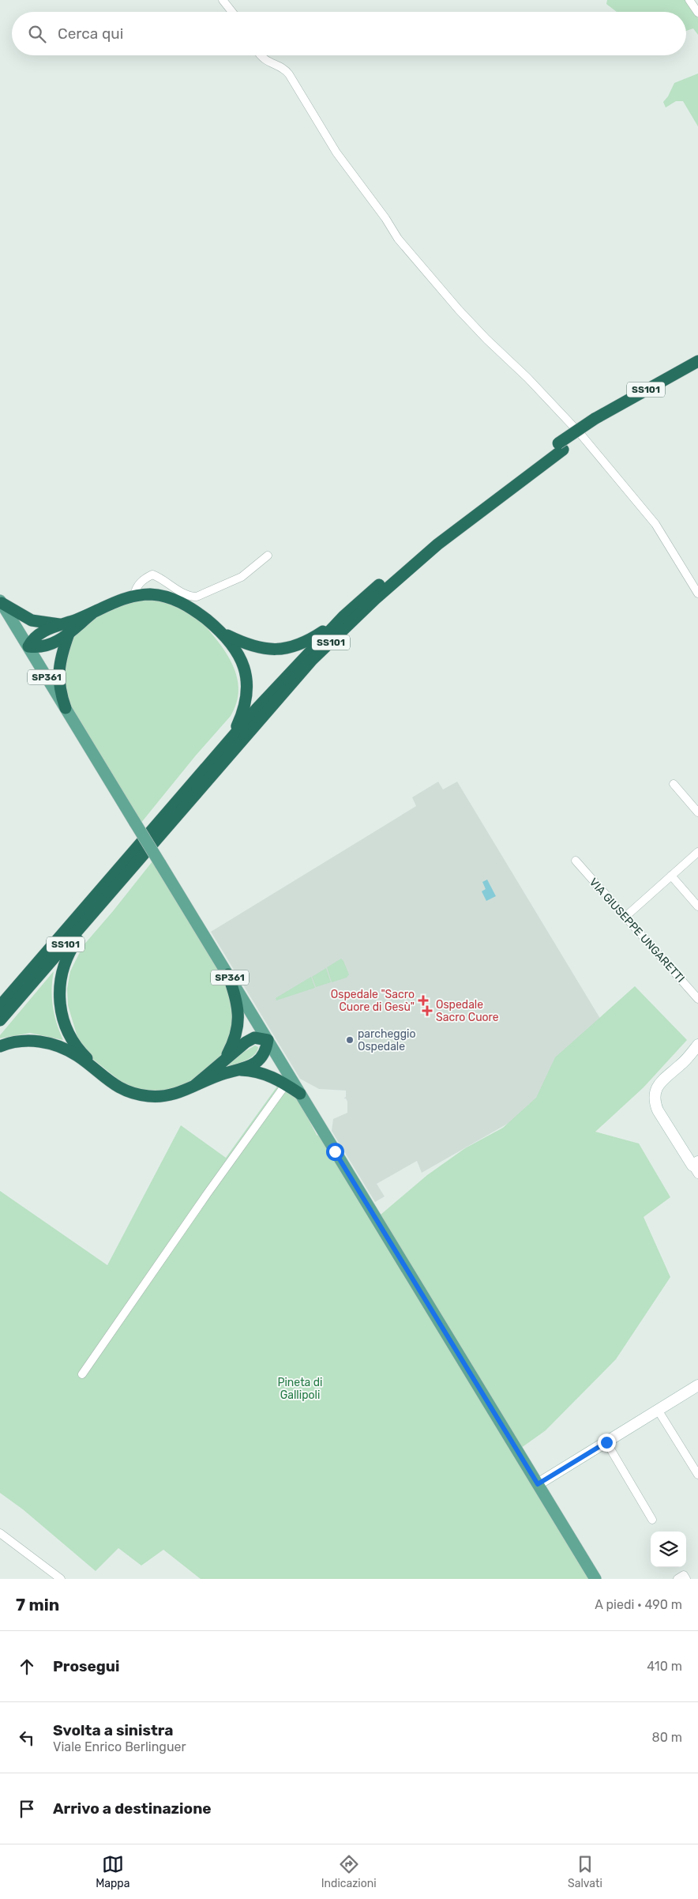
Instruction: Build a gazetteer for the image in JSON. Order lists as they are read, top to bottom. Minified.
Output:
{"streets":{"highway":["SS101"],"main road":["SP361"],"street":["VIA GIUSEPPE UNGARETTI"]},"parks":["Pineta di Gallipoli"],"places":{"health":["Ospedale \"Sacro Cuore di Gesù\"","Ospedale Sacro Cuore"],"other":["parcheggio Ospedale"]},"page":{"search":"Cerca qui","heading":["7 min","A piedi · 490 m"],"list":[["Prosegui","410 m"],["Svolta a sinistra","Viale Enrico Berlinguer","80 m"],"Arrivo a destinazione"],"nav":["Mappa","Indicazioni","Salvati"]}}
